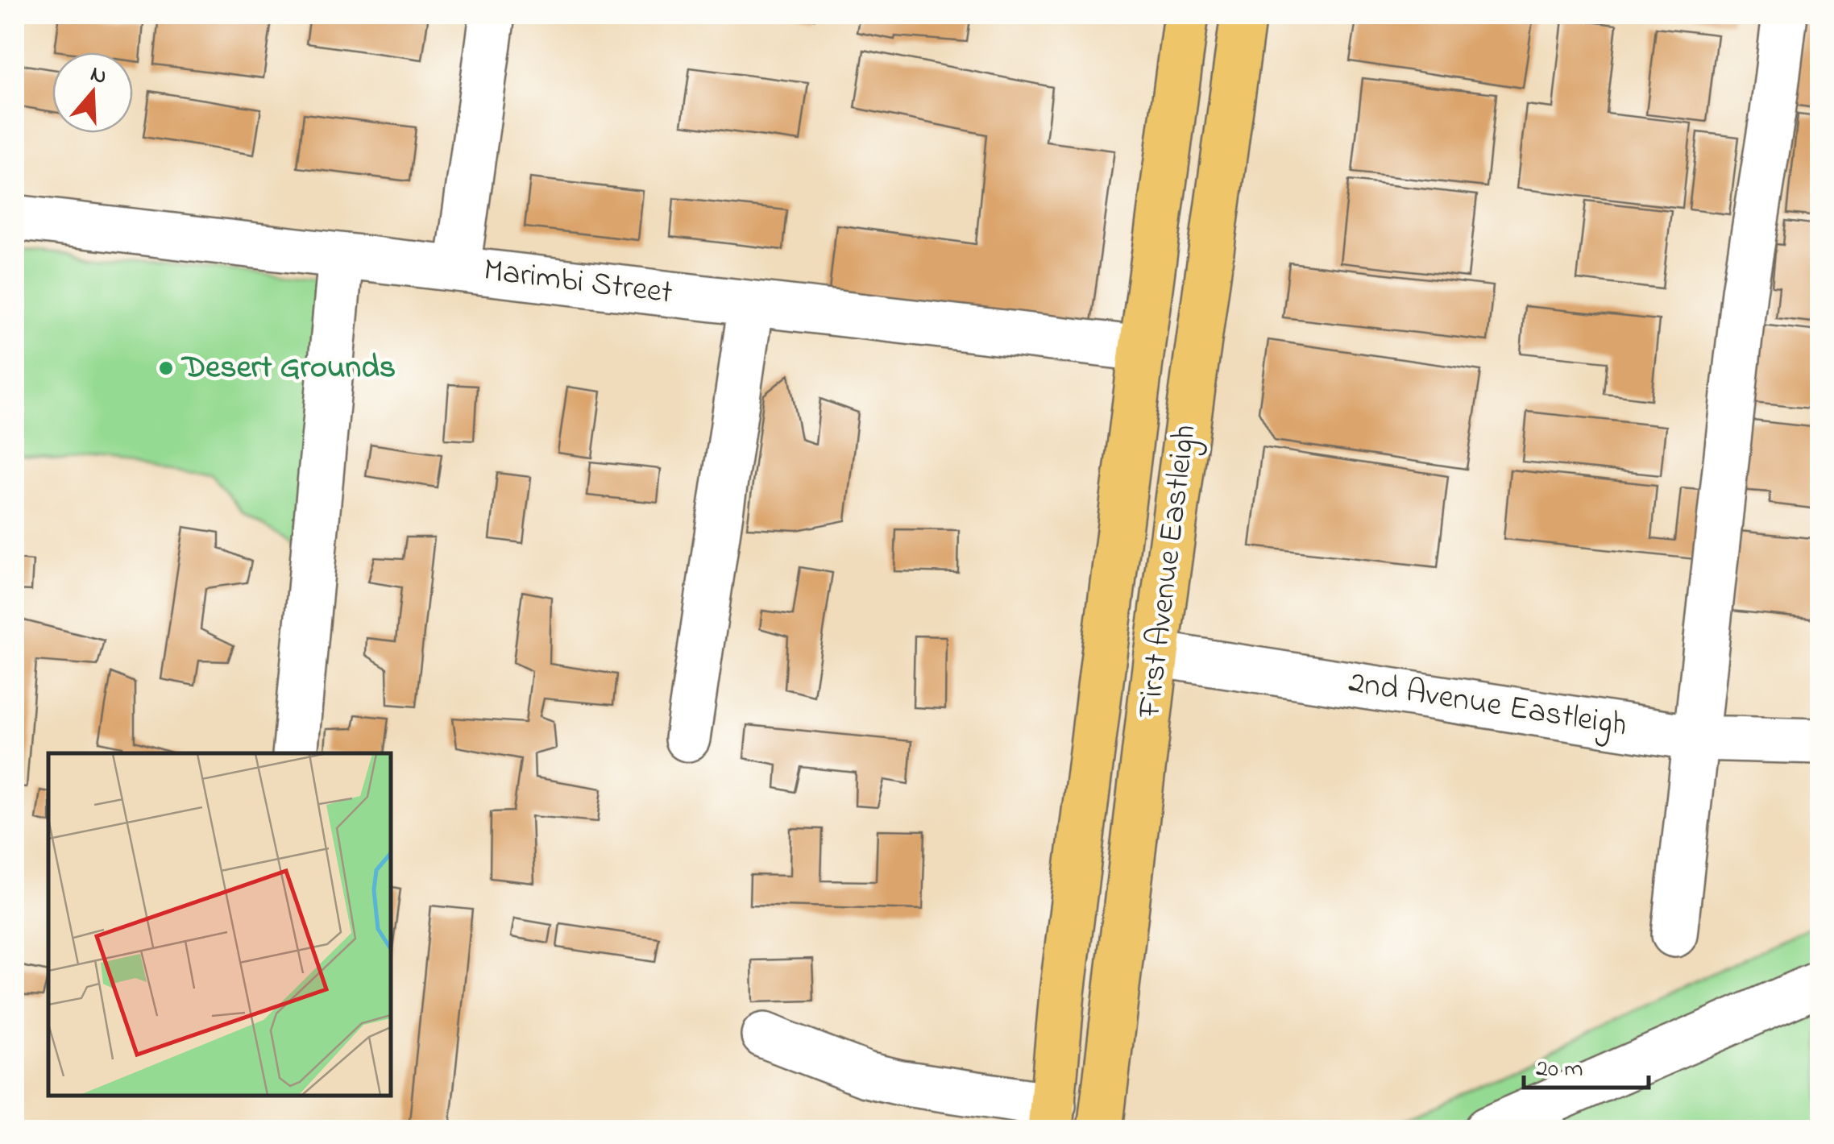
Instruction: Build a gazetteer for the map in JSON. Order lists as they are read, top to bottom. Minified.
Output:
{"streets":{"main road":["First Avenue Eastleigh"],"street":["Marimbi Street","2nd Avenue Eastleigh"]},"crossings":[["Marimbi Street","First Avenue Eastleigh"],["First Avenue Eastleigh","2nd Avenue Eastleigh"]],"places":["Desert Grounds"],"scale_bar":"20 m","north":"top"}
